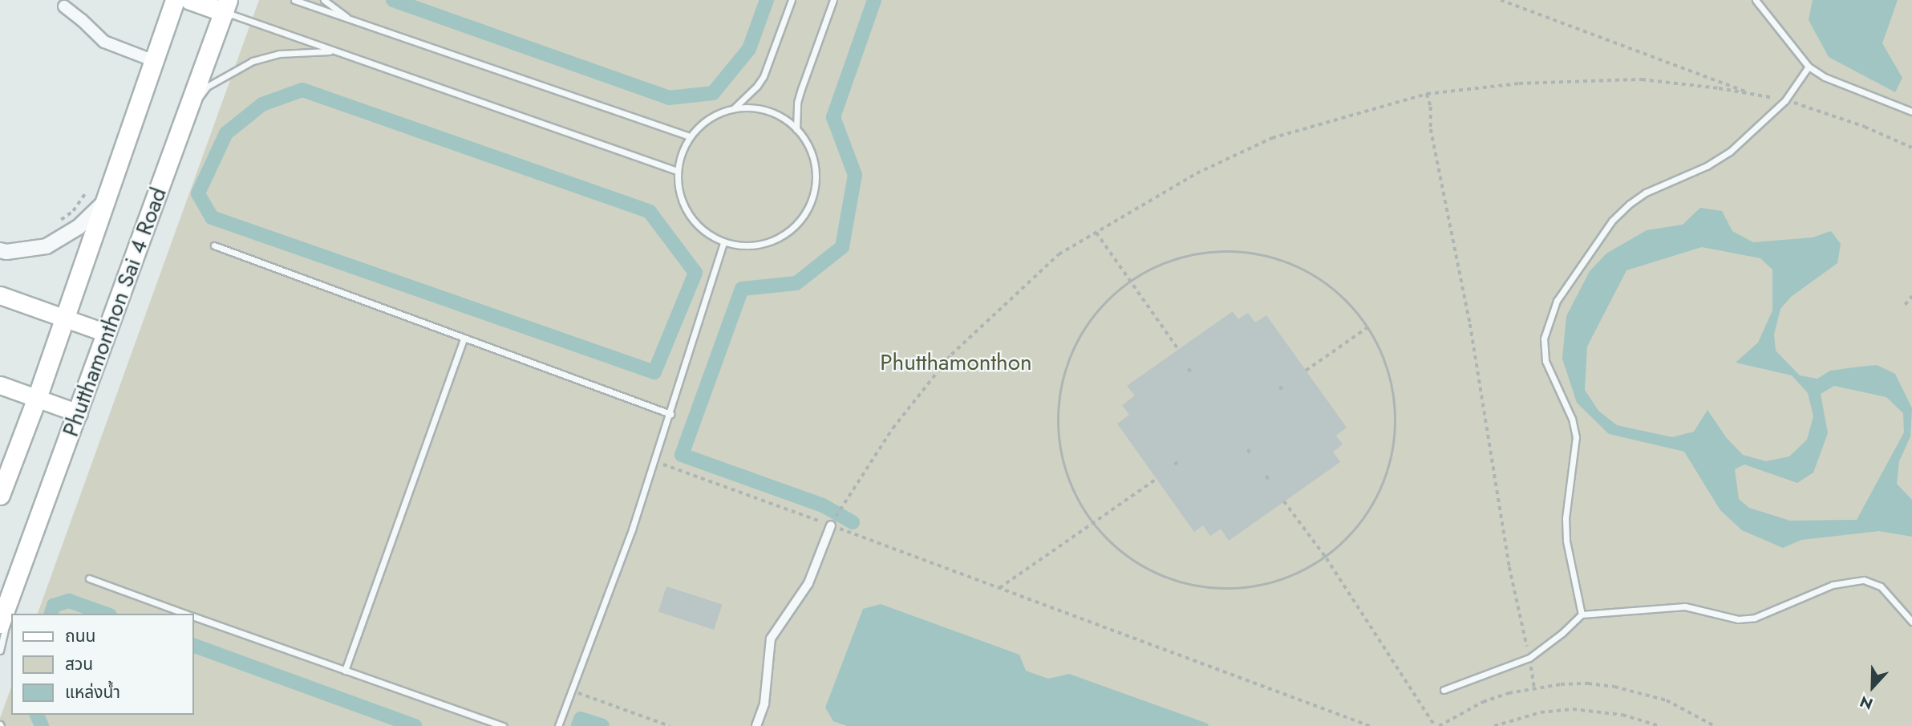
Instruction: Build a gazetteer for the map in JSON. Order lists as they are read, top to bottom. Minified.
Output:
{"streets":{"main road":["Phutthamonthon Sai 4 Road"]},"parks":["Phutthamonthon"],"legend":["ถนน","สวน","แหล่งน้ำ"],"north":"bottom"}
